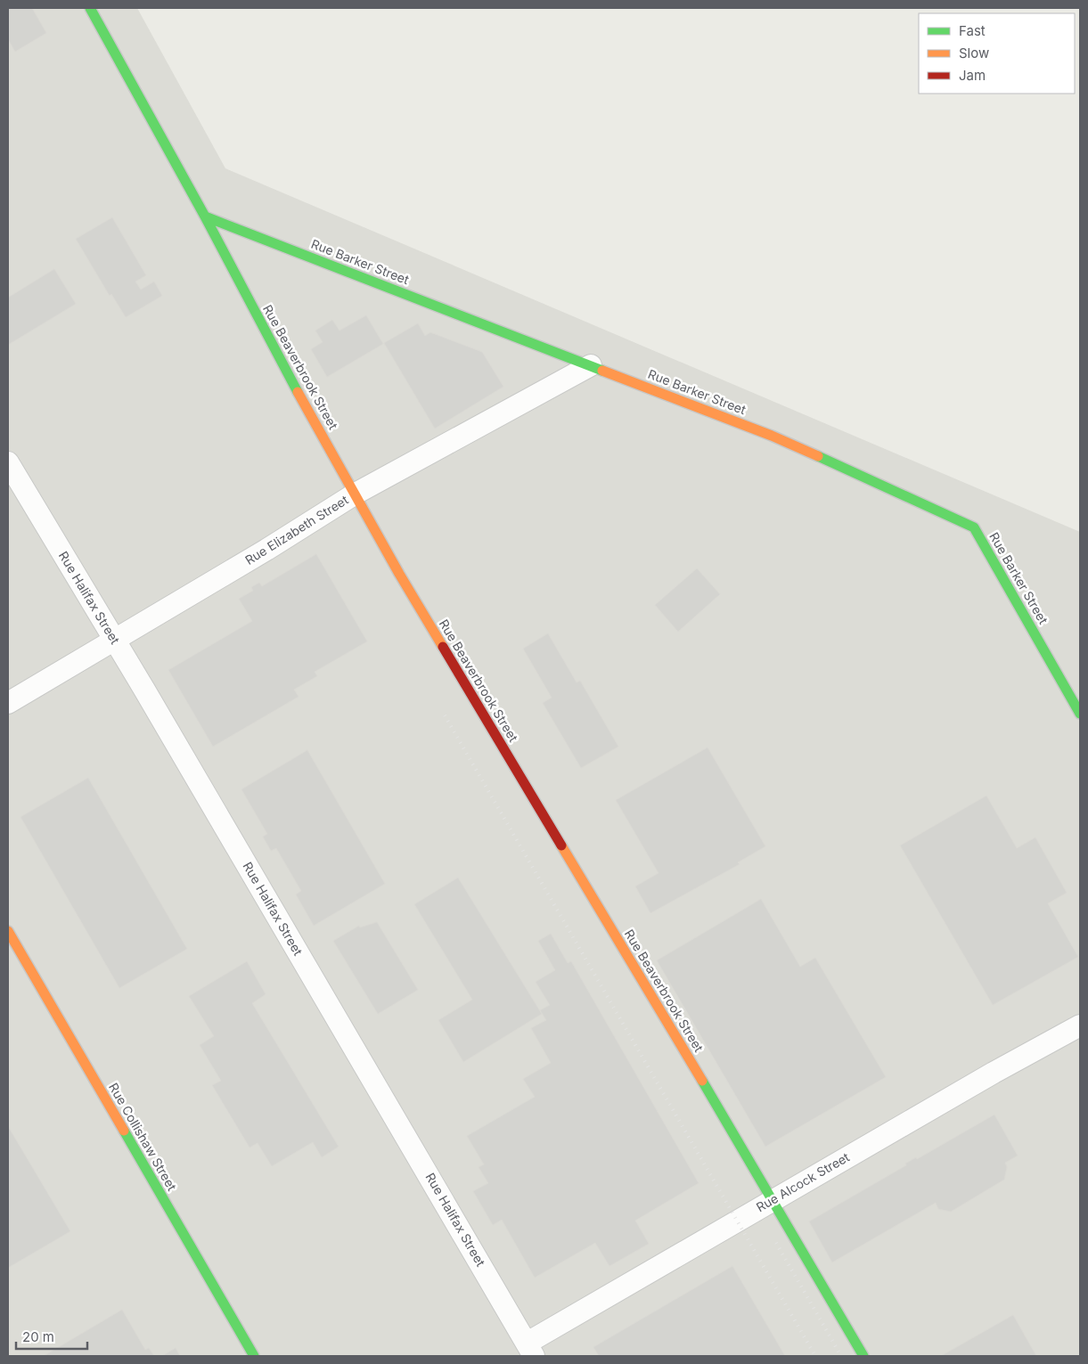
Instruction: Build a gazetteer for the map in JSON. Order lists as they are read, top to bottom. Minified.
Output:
{"streets":{"street":["Rue Barker Street","Rue Beaverbrook Street","Rue Elizabeth Street","Rue Halifax Street","Rue Collishaw Street","Rue Alcock Street"]},"crossings":[["Rue Barker Street","Rue Beaverbrook Street"],["Rue Barker Street","Rue Elizabeth Street"],["Rue Beaverbrook Street","Rue Elizabeth Street"],["Rue Beaverbrook Street","Rue Alcock Street"],["Rue Elizabeth Street","Rue Halifax Street"],["Rue Halifax Street","Rue Alcock Street"]],"legend":["Fast","Slow","Jam"],"scale_bar":"20 m"}
